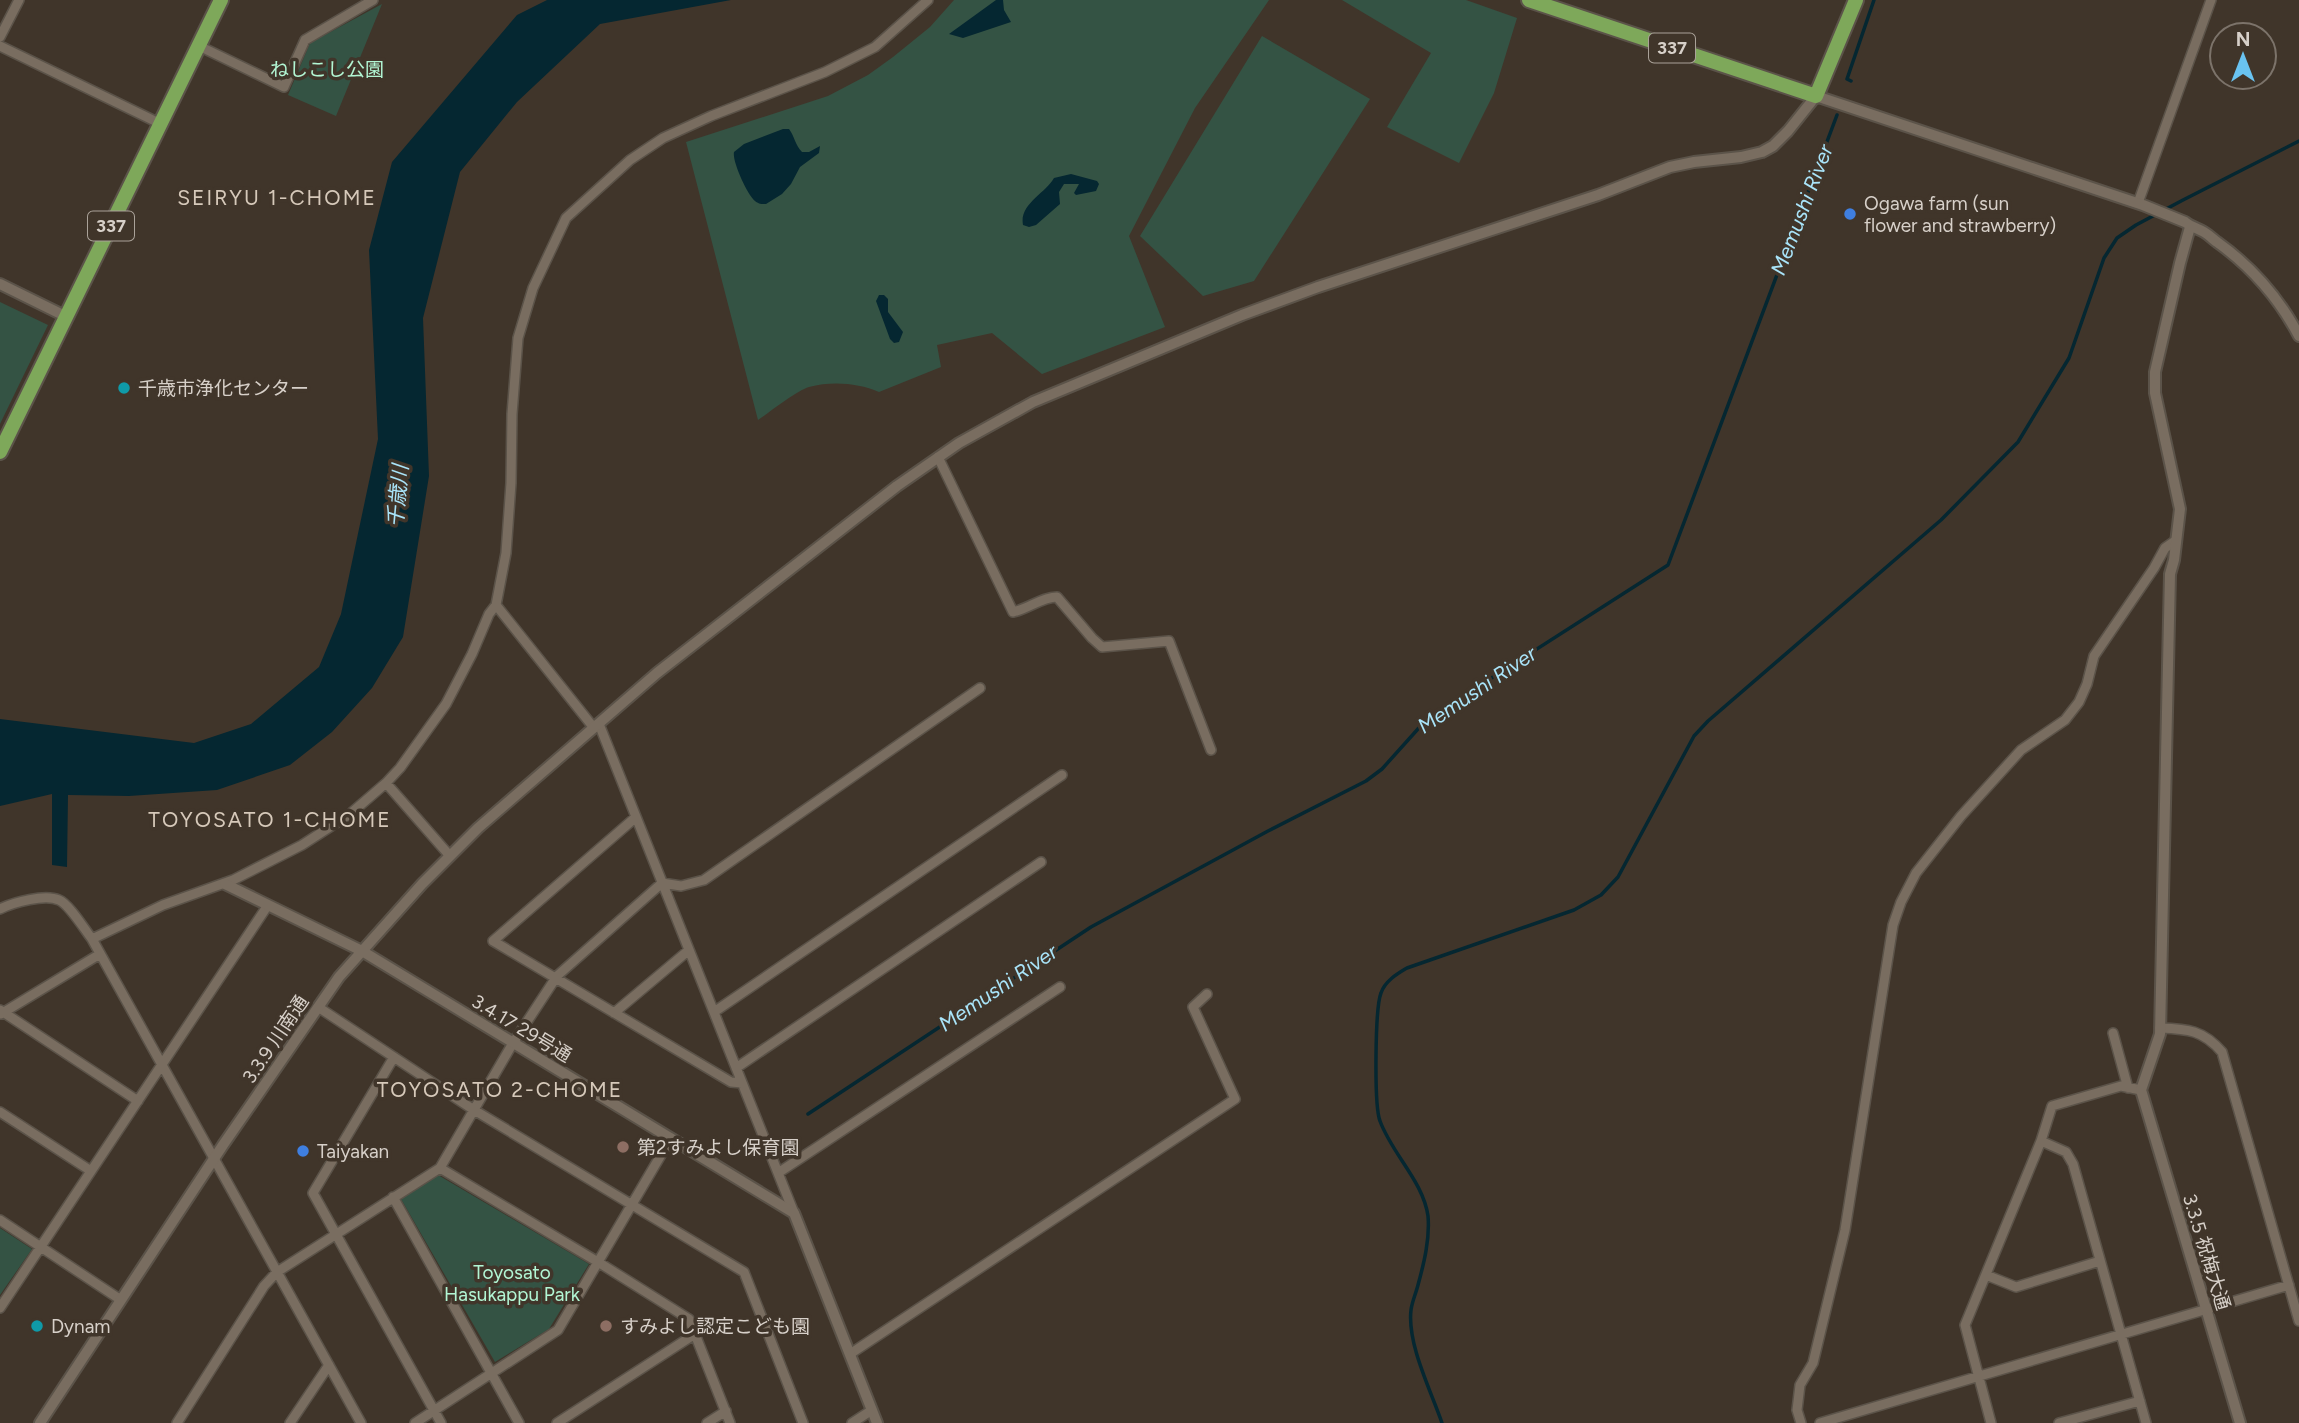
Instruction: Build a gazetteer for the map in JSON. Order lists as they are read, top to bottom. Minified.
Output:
{"streets":{"highway":["337"],"street":["3.4.17 29号通","3.3.9 川南通","3.3.5 祝梅大通"]},"crossings":[["337","3.3.9 川南通"],["3.4.17 29号通","3.3.9 川南通"]],"districts":["SEIRYU 1-CHOME","TOYOSATO 1-CHOME","TOYOSATO 2-CHOME"],"water":["Memushi River","千歳川"],"parks":["ねしこし公園","Toyosato Hasukappu Park"],"places":["Ogawa farm (sun flower and strawberry)","千歳市浄化センター","第2すみよし保育園","Taiyakan","Dynam","すみよし認定こども園"],"north":"top"}
